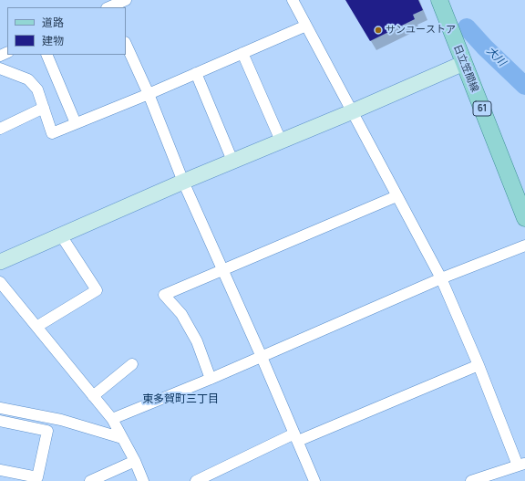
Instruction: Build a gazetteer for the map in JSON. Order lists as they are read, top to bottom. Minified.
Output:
{"streets":{"main road":["日立笠間線","61"]},"districts":["東多賀町三丁目"],"water":["大川"],"places":["サンユーストア"],"legend":["道路","建物"]}
